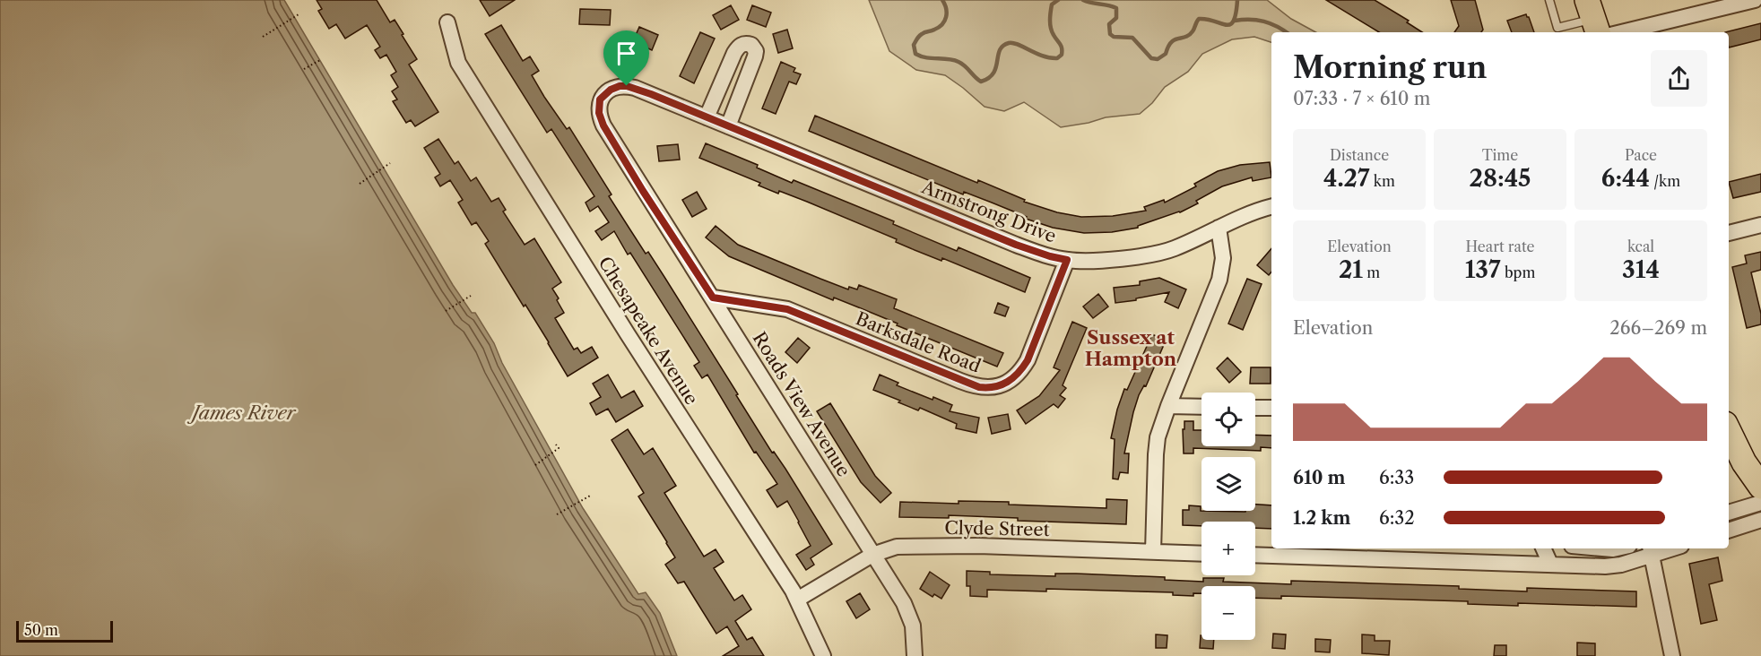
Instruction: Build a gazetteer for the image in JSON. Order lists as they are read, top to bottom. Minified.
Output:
{"streets":{"street":["Armstrong Drive","Chesapeake Avenue","Barksdale Road","Roads View Avenue","Clyde Street"]},"crossings":[["Armstrong Drive","Barksdale Road"],["Armstrong Drive","Roads View Avenue"],["Chesapeake Avenue","Clyde Street"],["Barksdale Road","Roads View Avenue"],["Roads View Avenue","Clyde Street"]],"districts":["Sussex at Hampton"],"water":["James River"],"scale_bar":"50 m","page":{"heading":["Morning run","07:33 · 7 × 610 m"],"stats":[["Distance","4.27 km"],["Time","28:45"],["Pace","6:44 /km"],["Elevation","21 m"],["Heart rate","137 bpm"],["kcal","314"]],"chart":["Elevation","266–269 m"],"map_buttons":["+","−"],"list":[{"name":"610 m","note":"6:33"},{"name":"1.2 km","note":"6:32"}],"scale":"50 m"}}
